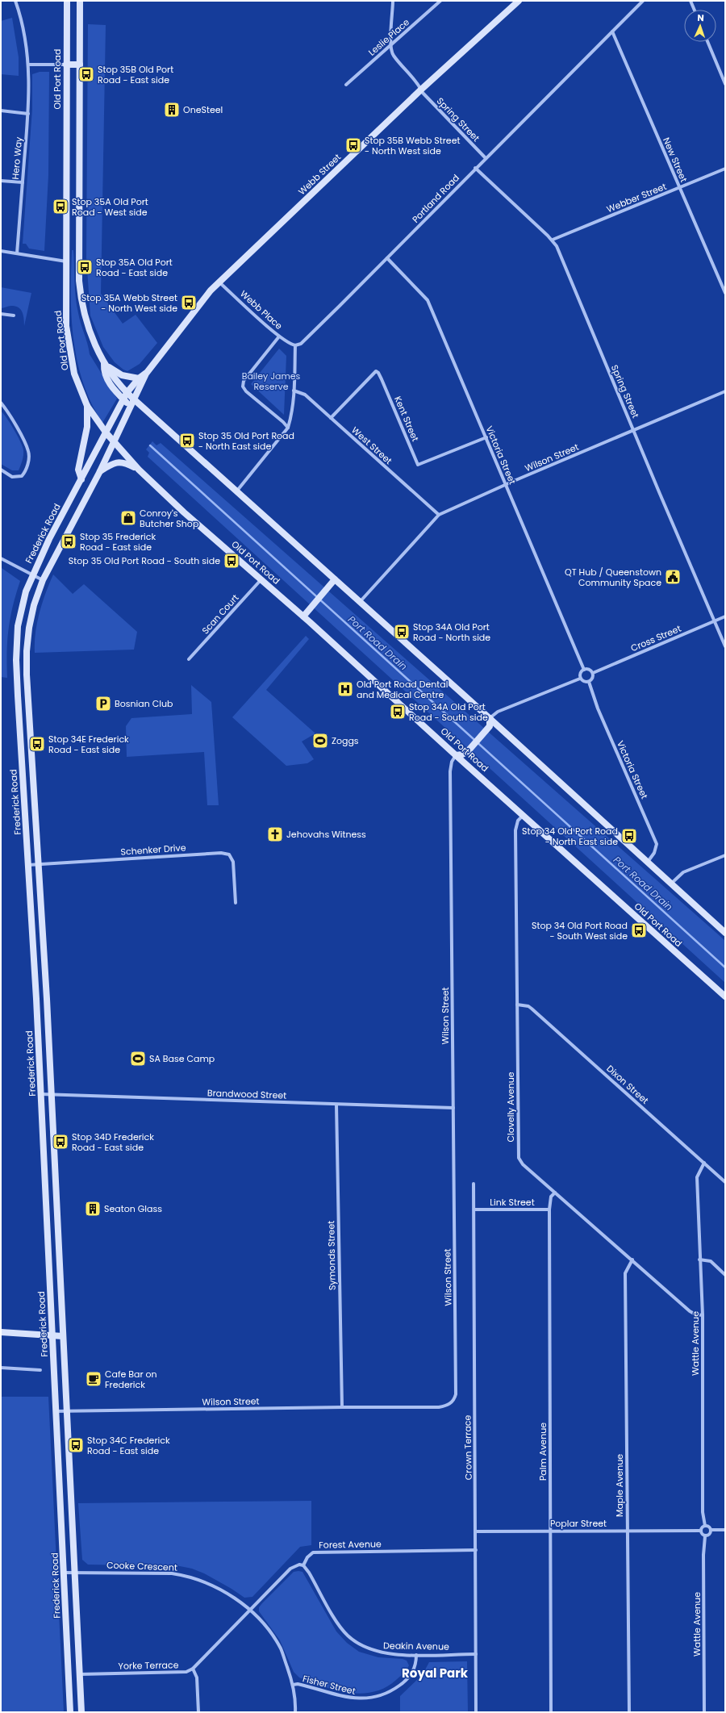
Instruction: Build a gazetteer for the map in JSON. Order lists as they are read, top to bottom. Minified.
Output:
{"streets":{"main road":["Old Port Road","Webb Street","Frederick Road"],"street":["Leslie Place","Spring Street","Hero Way","New Street","Webber Street","Portland Road","Webb Place","Kent Street","West Street","Victoria Street","Wilson Street","Scan Court","Cross Street","Schenker Drive","Dixon Street","Brandwood Street","Clovelly Avenue","Link Street","Symonds Street","Wattle Avenue","Crown Terrace","Palm Avenue","Maple Avenue","Poplar Street","Forest Avenue","Cooke Crescent","Deakin Avenue","Yorke Terrace","Fisher Street"]},"crossings":[["Leslie Place","Spring Street"],["Old Port Road","Webb Street"],["Old Port Road","Wilson Street"],["Old Port Road","Frederick Road"],["Old Port Road","Scan Court"],["Old Port Road","Clovelly Avenue"],["Spring Street","Webb Street"],["Spring Street","Webber Street"],["Spring Street","Portland Road"],["Spring Street","Wilson Street"],["Spring Street","Cross Street"],["New Street","Webber Street"],["New Street","Portland Road"],["Webb Street","Webb Place"],["Webb Street","Frederick Road"],["Portland Road","Webb Place"],["Portland Road","Victoria Street"],["Kent Street","West Street"],["Kent Street","Victoria Street"],["West Street","Wilson Street"],["Victoria Street","Wilson Street"],["Victoria Street","Cross Street"],["Wilson Street","Frederick Road"],["Wilson Street","Brandwood Street"],["Wilson Street","Symonds Street"],["Frederick Road","Schenker Drive"],["Frederick Road","Brandwood Street"],["Frederick Road","Cooke Crescent"],["Dixon Street","Clovelly Avenue"],["Dixon Street","Wattle Avenue"],["Brandwood Street","Symonds Street"],["Clovelly Avenue","Wattle Avenue"],["Clovelly Avenue","Palm Avenue"],["Clovelly Avenue","Maple Avenue"],["Link Street","Crown Terrace"],["Link Street","Palm Avenue"],["Wattle Avenue","Poplar Street"],["Crown Terrace","Poplar Street"],["Crown Terrace","Forest Avenue"],["Crown Terrace","Deakin Avenue"],["Palm Avenue","Poplar Street"],["Maple Avenue","Poplar Street"],["Forest Avenue","Deakin Avenue"],["Cooke Crescent","Fisher Street"],["Deakin Avenue","Fisher Street"]],"districts":["Royal Park"],"water":["Port Road Drain"],"parks":["Bailey James Reserve"],"places":{"bus stop":["Stop 35B Old Port Road - East side","Stop 35B Webb Street - North West side","Stop 35A Old Port Road - West side","Stop 35A Old Port Road - East side","Stop 35A Webb Street - North West side","Stop 35 Old Port Road - North East side","Stop 35 Frederick Road - East side","Stop 35 Old Port Road - South side","Stop 34A Old Port Road - North side","Stop 34A Old Port Road - South side","Stop 34E Frederick Road - East side","Stop 34 Old Port Road - North East side","Stop 34 Old Port Road - South West side","Stop 34D Frederick Road - East side","Stop 34C Frederick Road - East side"],"building":["OneSteel","Seaton Glass"],"shop":["Conroy's Butcher Shop"],"public building":["QT Hub / Queenstown Community Space"],"hospital":["Old Port Road Dental and Medical Centre"],"parking":["Bosnian Club"],"sports":["Zoggs","SA Base Camp"],"church":["Jehovahs Witness"],"cafe":["Cafe Bar on Frederick"]},"north":"top"}
